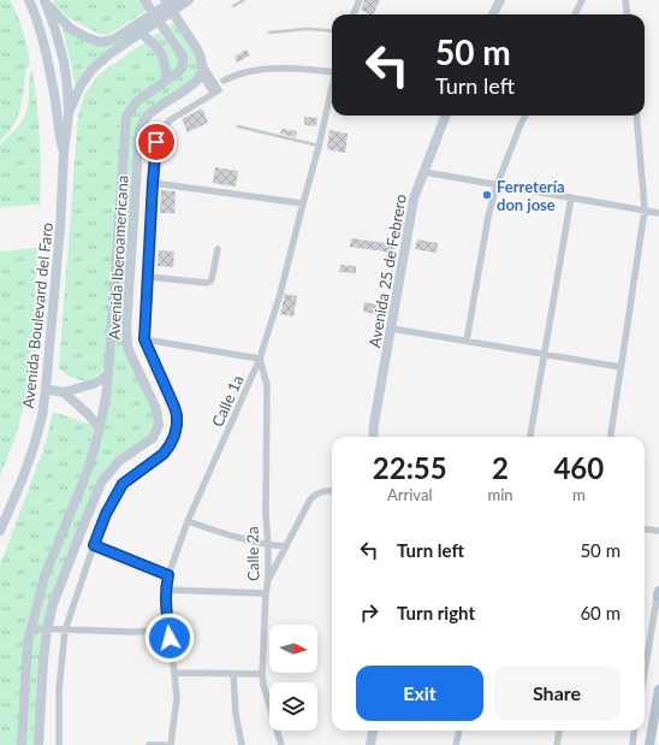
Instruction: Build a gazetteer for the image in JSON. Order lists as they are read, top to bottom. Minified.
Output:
{"streets":{"street":["Avenida Iberoamericana","Avenida 25 de Febrero","Avenida Boulevard del Faro","Calle 1a","Calle 2a"]},"crossings":[["Calle 1a","Calle 2a"]],"places":["Ferretería don jose"],"north":"right","page":{"turn":["50 m","Turn left"],"eta":["22:55","Arrival","2","min","460","m"],"list":[{"name":"Turn left","value":"50 m"},{"name":"Turn right","value":"60 m"}],"buttons":["Exit","Share"]}}
